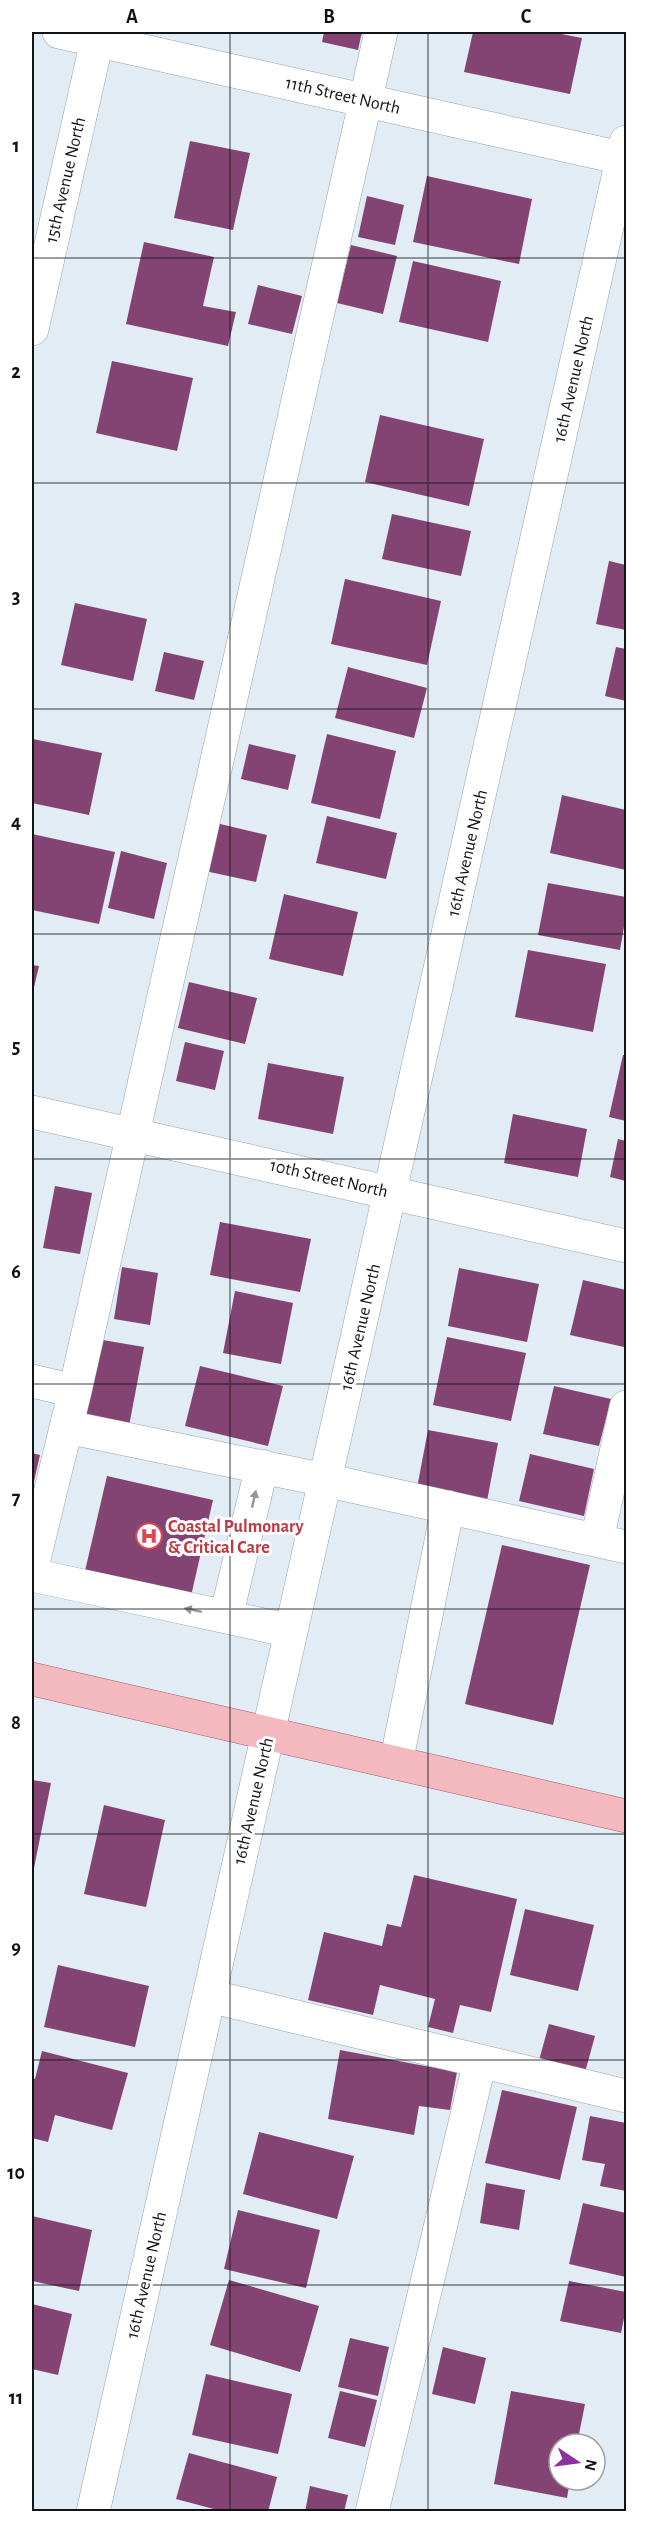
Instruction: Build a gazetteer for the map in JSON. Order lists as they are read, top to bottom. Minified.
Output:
{"streets":{"street":["11th Street North","15th Avenue North","16th Avenue North","10th Street North"]},"crossings":[["11th Street North","15th Avenue North"],["11th Street North","16th Avenue North"],["16th Avenue North","10th Street North"]],"places":{"hospital":["Coastal Pulmonary & Critical Care"]},"north":"right","grid":{"columns":["A","B","C"],"rows":["1","2","3","4","5","6","7","8","9","10","11"]}}
